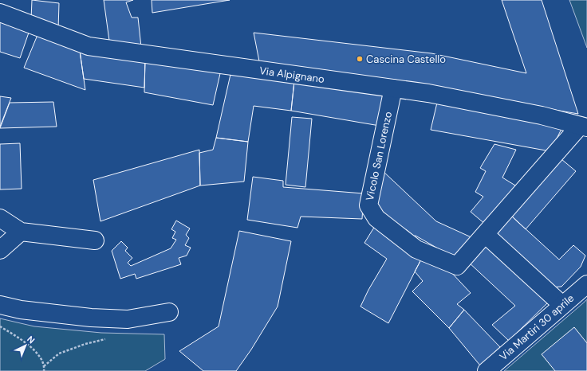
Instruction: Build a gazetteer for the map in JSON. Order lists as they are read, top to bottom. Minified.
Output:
{"streets":{"street":["Via Alpignano","Vicolo San Lorenzo","Via Martiri 30 aprile"]},"crossings":[["Via Alpignano","Vicolo San Lorenzo"]],"places":["Cascina Castello"],"north":"top right"}
